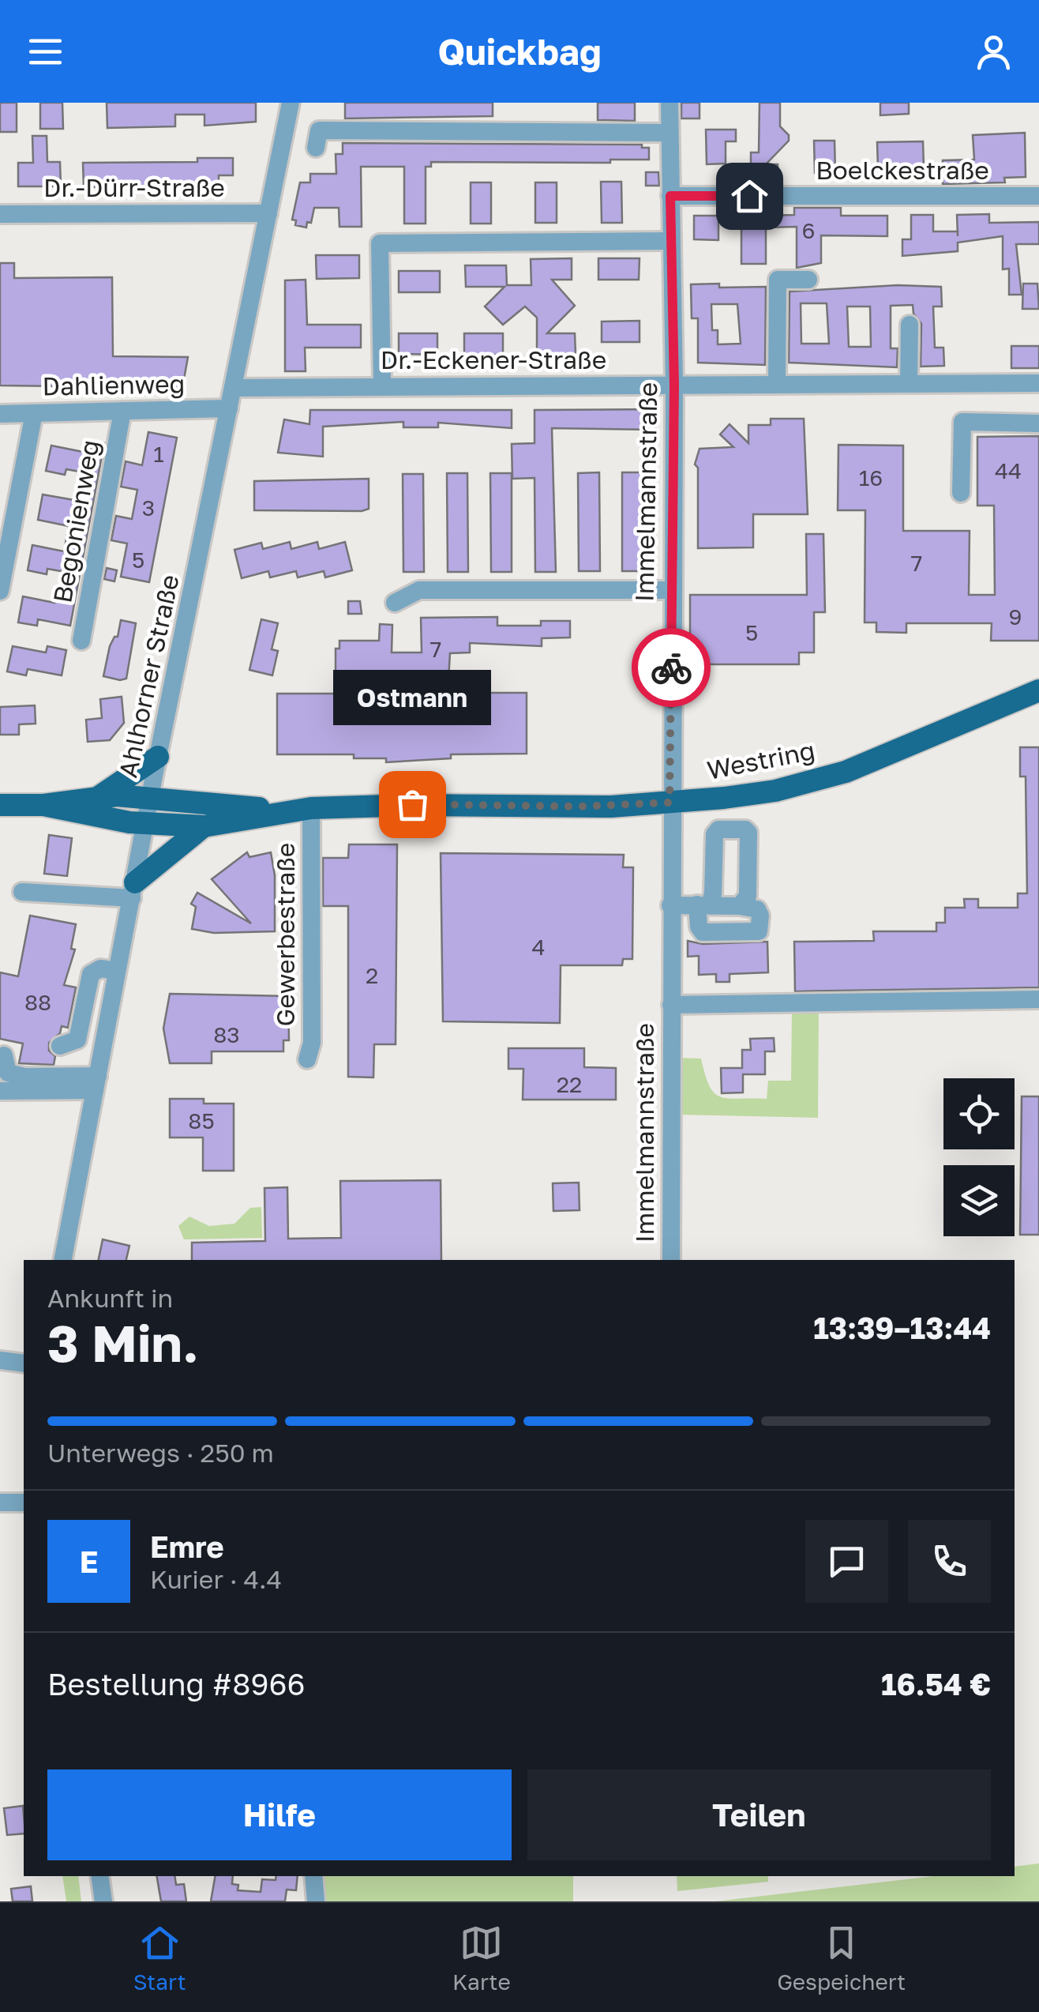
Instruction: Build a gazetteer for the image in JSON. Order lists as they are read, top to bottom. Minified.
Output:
{"streets":{"main road":["Westring"],"street":["Boelckestraße","Dr.-Dürr-Straße","Dr.-Eckener-Straße","Dahlienweg","Immelmannstraße","Begonienweg","Ahlhorner Straße","Gewerbestraße"]},"crossings":[["Boelckestraße","Immelmannstraße"],["Dr.-Dürr-Straße","Ahlhorner Straße"],["Dr.-Eckener-Straße","Immelmannstraße"],["Dr.-Eckener-Straße","Ahlhorner Straße"],["Dahlienweg","Begonienweg"],["Dahlienweg","Ahlhorner Straße"],["Immelmannstraße","Westring"],["Ahlhorner Straße","Westring"],["Westring","Gewerbestraße"]],"places":["Ostmann"],"house_numbers":["6","1","44","16","3","5","7","9","5","7","4","2","88","83","22","85"],"page":{"header":"Quickbag","bubble":"Ostmann","heading":["3 Min.","Ankunft in","13:39–13:44"],"panel":["Emre","Kurier · 4.4","Bestellung #8966","16.54 €"],"bar":"Unterwegs · 250 m","round":"E","buttons":["Hilfe","Teilen"],"tabs":["Start","Karte","Gespeichert"]}}
